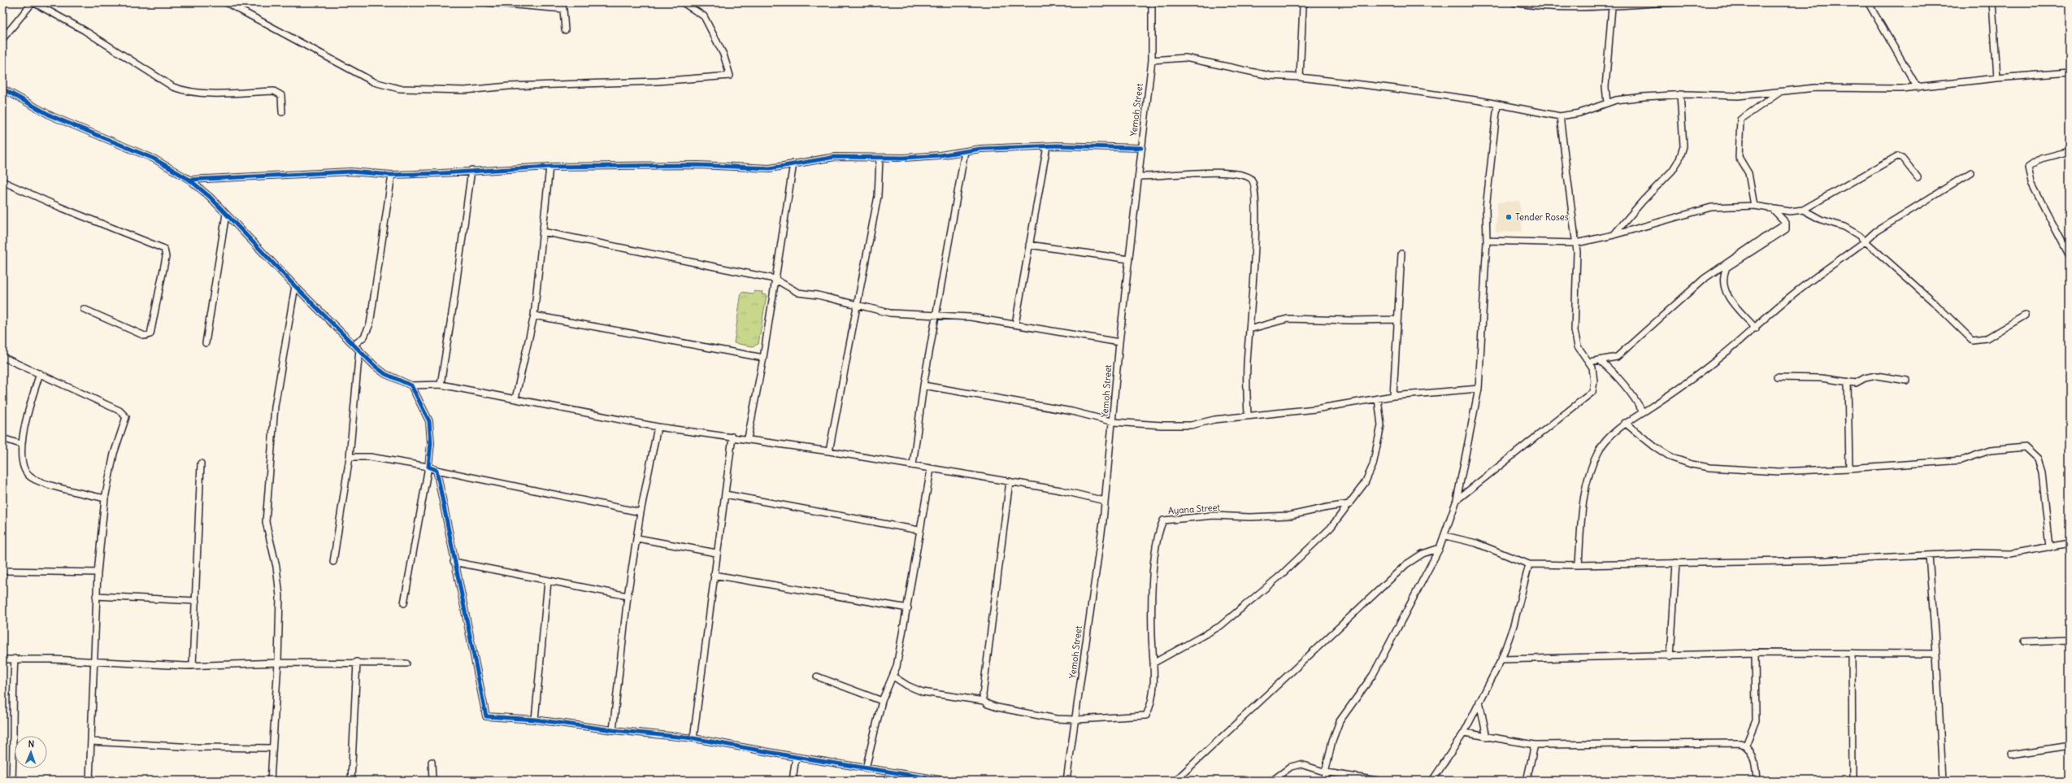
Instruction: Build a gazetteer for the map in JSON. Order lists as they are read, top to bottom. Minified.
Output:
{"streets":{"street":["Yemoh Street","Ayana Street"]},"places":["Tender Roses"],"north":"top"}
